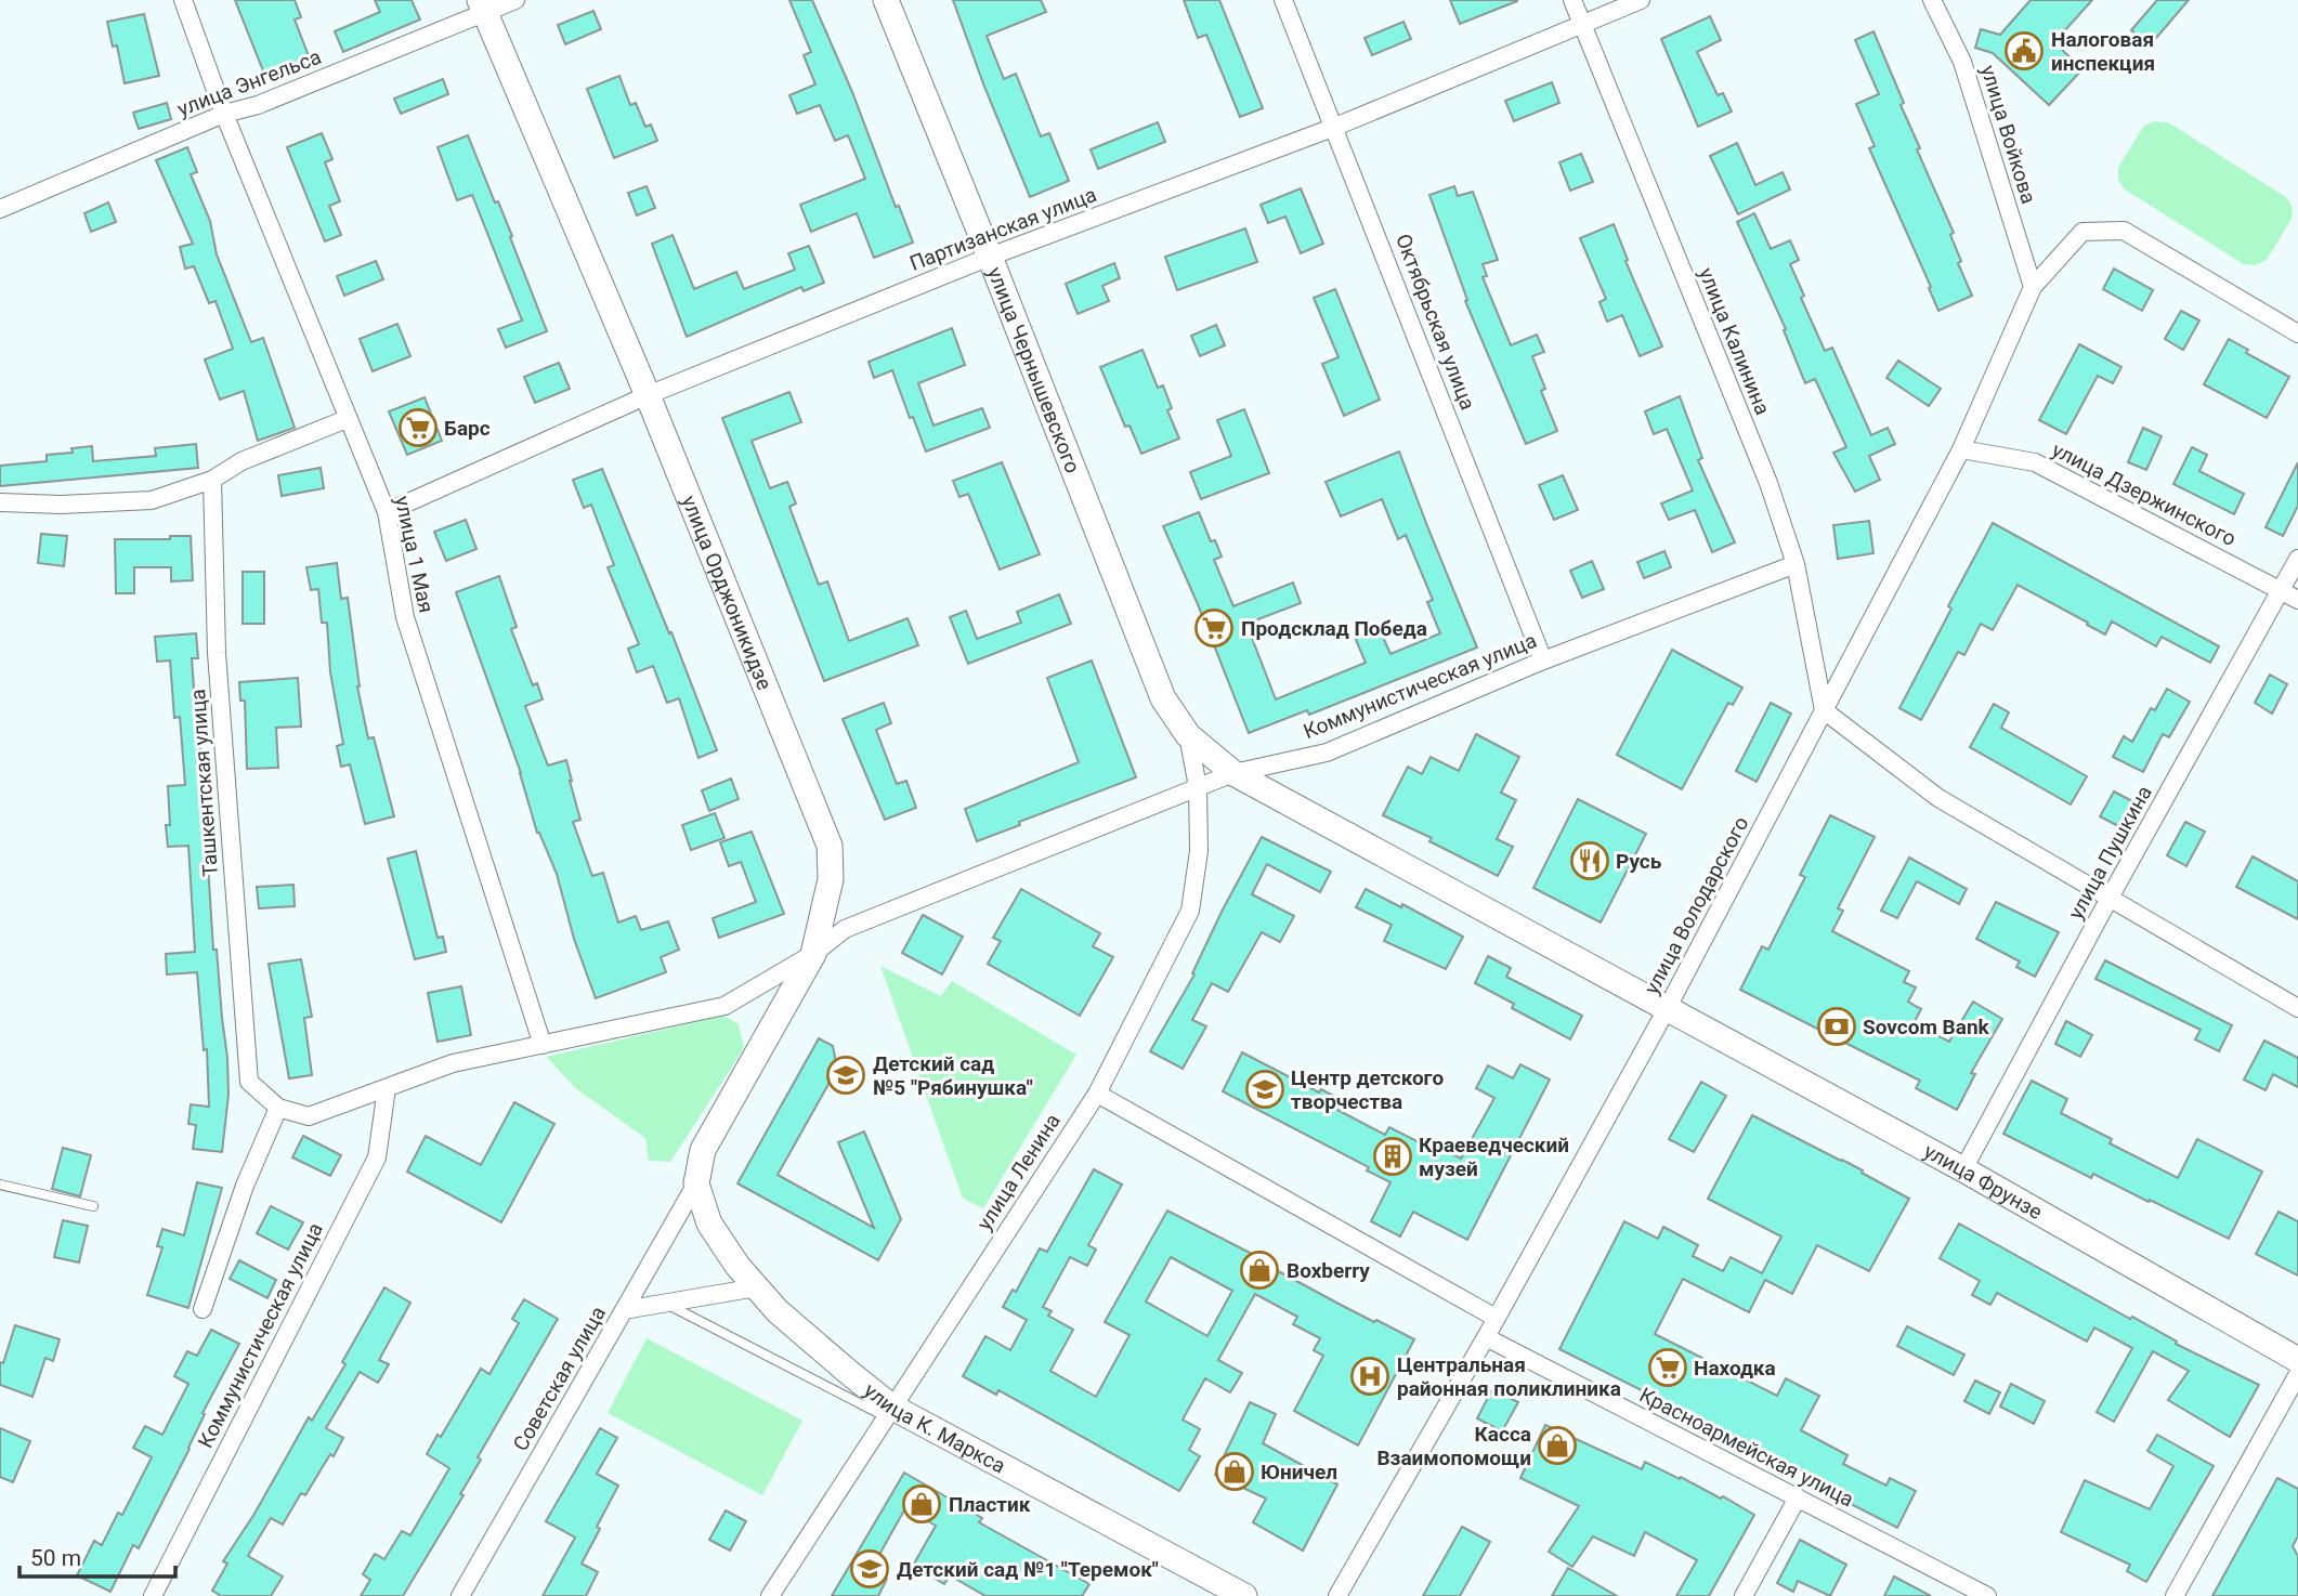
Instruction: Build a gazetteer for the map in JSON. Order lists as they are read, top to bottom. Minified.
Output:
{"streets":{"street":["улица Энгельса","улица Войкова","Партизанская улица","Октябрьская улица","улица Калинина","улица Чернышевского","улица Дзержинского","улица 1 Мая","улица Орджоникидзе","Коммунистическая улица","Ташкентская улица","улица Пушкина","улица Володарского","улица Ленина","улица Фрунзе","Советская улица","улица К. Маркса","Красноармейская улица"]},"crossings":[["улица Энгельса","улица 1 Мая"],["улица Энгельса","улица Орджоникидзе"],["улица Войкова","улица Володарского"],["Партизанская улица","Октябрьская улица"],["Партизанская улица","улица Калинина"],["Партизанская улица","улица Чернышевского"],["Партизанская улица","улица 1 Мая"],["Партизанская улица","улица Орджоникидзе"],["Октябрьская улица","Коммунистическая улица"],["улица Калинина","Коммунистическая улица"],["улица Калинина","улица Володарского"],["улица Чернышевского","Коммунистическая улица"],["улица Чернышевского","улица Ленина"],["улица Чернышевского","улица Фрунзе"],["улица Дзержинского","улица Пушкина"],["улица Дзержинского","улица Володарского"],["улица 1 Мая","Коммунистическая улица"],["улица Орджоникидзе","Коммунистическая улица"],["улица Орджоникидзе","Советская улица"],["улица Орджоникидзе","улица К. Маркса"],["Коммунистическая улица","Ташкентская улица"],["Коммунистическая улица","улица Ленина"],["Коммунистическая улица","улица Фрунзе"],["улица Пушкина","улица Фрунзе"],["улица Володарского","улица Фрунзе"],["улица Володарского","Красноармейская улица"],["улица Ленина","улица К. Маркса"],["Советская улица","улица К. Маркса"]],"places":{"public building":["Налоговая инспекция"],"supermarket":["Барс","Продсклад Победа","Находка"],"restaurant":["Русь"],"bank":["Sovcom Bank"],"school or university":["Детский сад №5 \"Рябинушка\"","Центр детского творчества","Детский сад №1 \"Теремок\""],"building":["Краеведческий музей"],"shop":["Boxberry","Касса Взаимопомощи","Юничел","Пластик"],"hospital":["Центральная районная поликлиника"]},"scale_bar":"50 m"}
